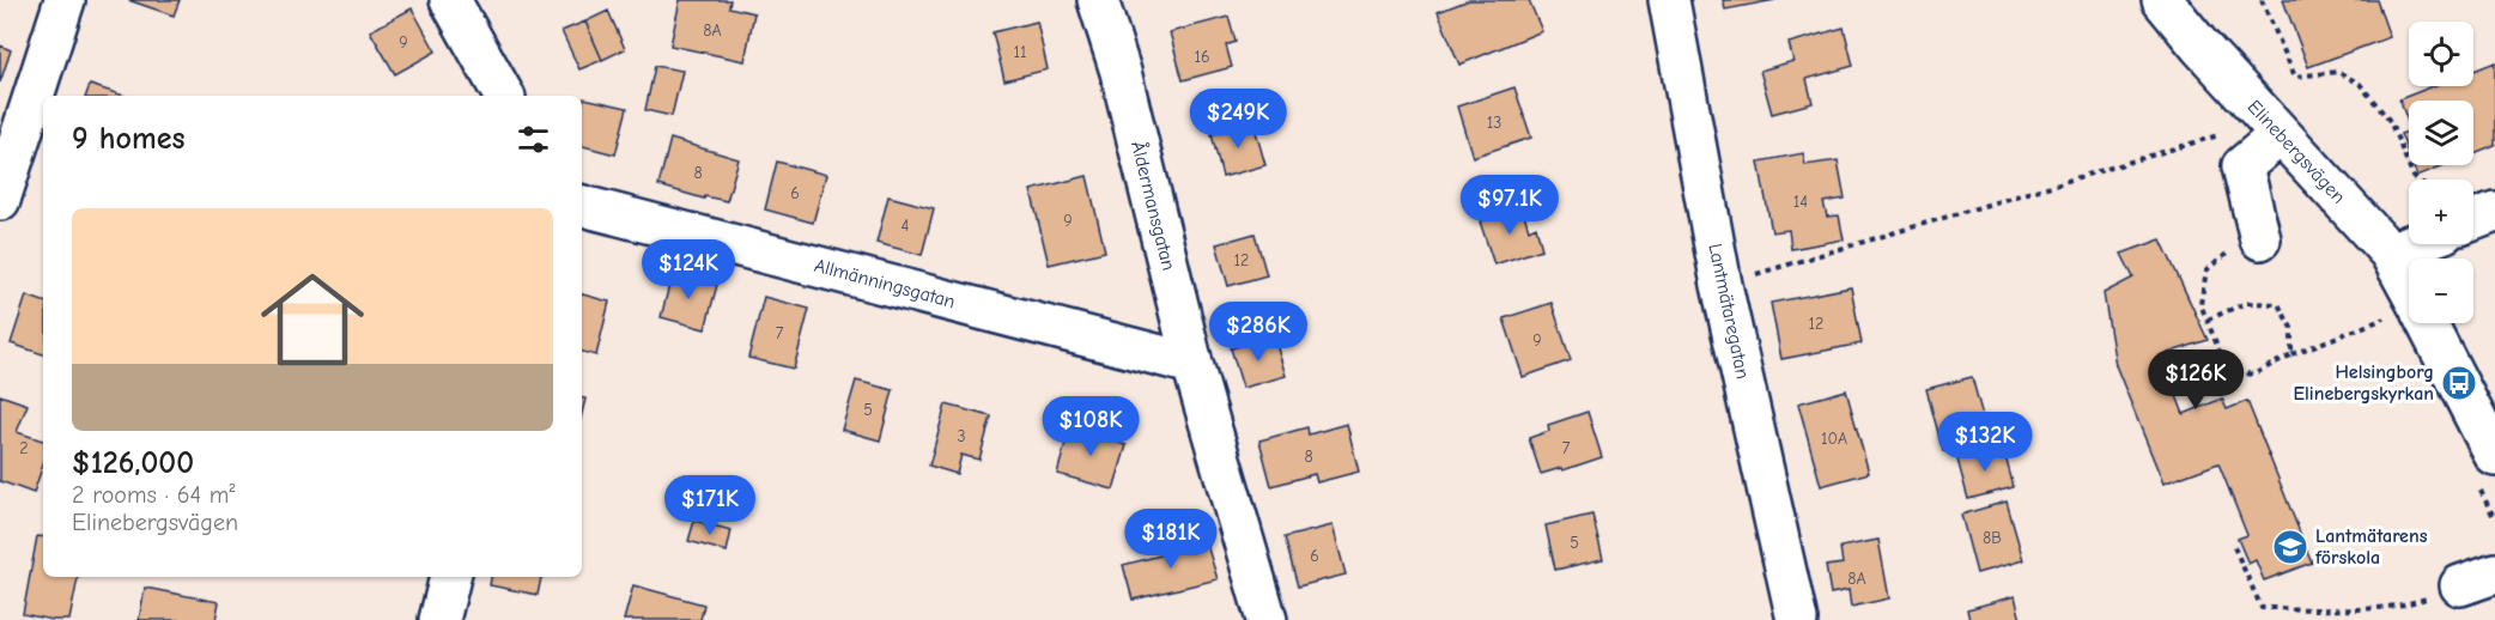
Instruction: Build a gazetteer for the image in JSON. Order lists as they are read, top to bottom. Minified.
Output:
{"streets":{"street":["Elinebergsvägen","Åldermansgatan","Allmänningsgatan","Lantmätaregatan"]},"crossings":[["Åldermansgatan","Allmänningsgatan"]],"places":{"bus stop":["Helsingborg Elinebergskyrkan"],"school or university":["Lantmätarens förskola"]},"house_numbers":["8A","9","11","16","13","8","6","14","9","4","12","12","7","9","5","3","10A","2","7","8","8B","5","6","8A"],"page":{"map_buttons":["+","−"],"price":["$249K","$97.1K","$124K","$286K","$126K","$108K","$132K","$171K","$181K"],"heading":"9 homes","list":[{"name":"$126,000","note":"2 rooms · 64 m² · Elinebergsvägen"}]}}
